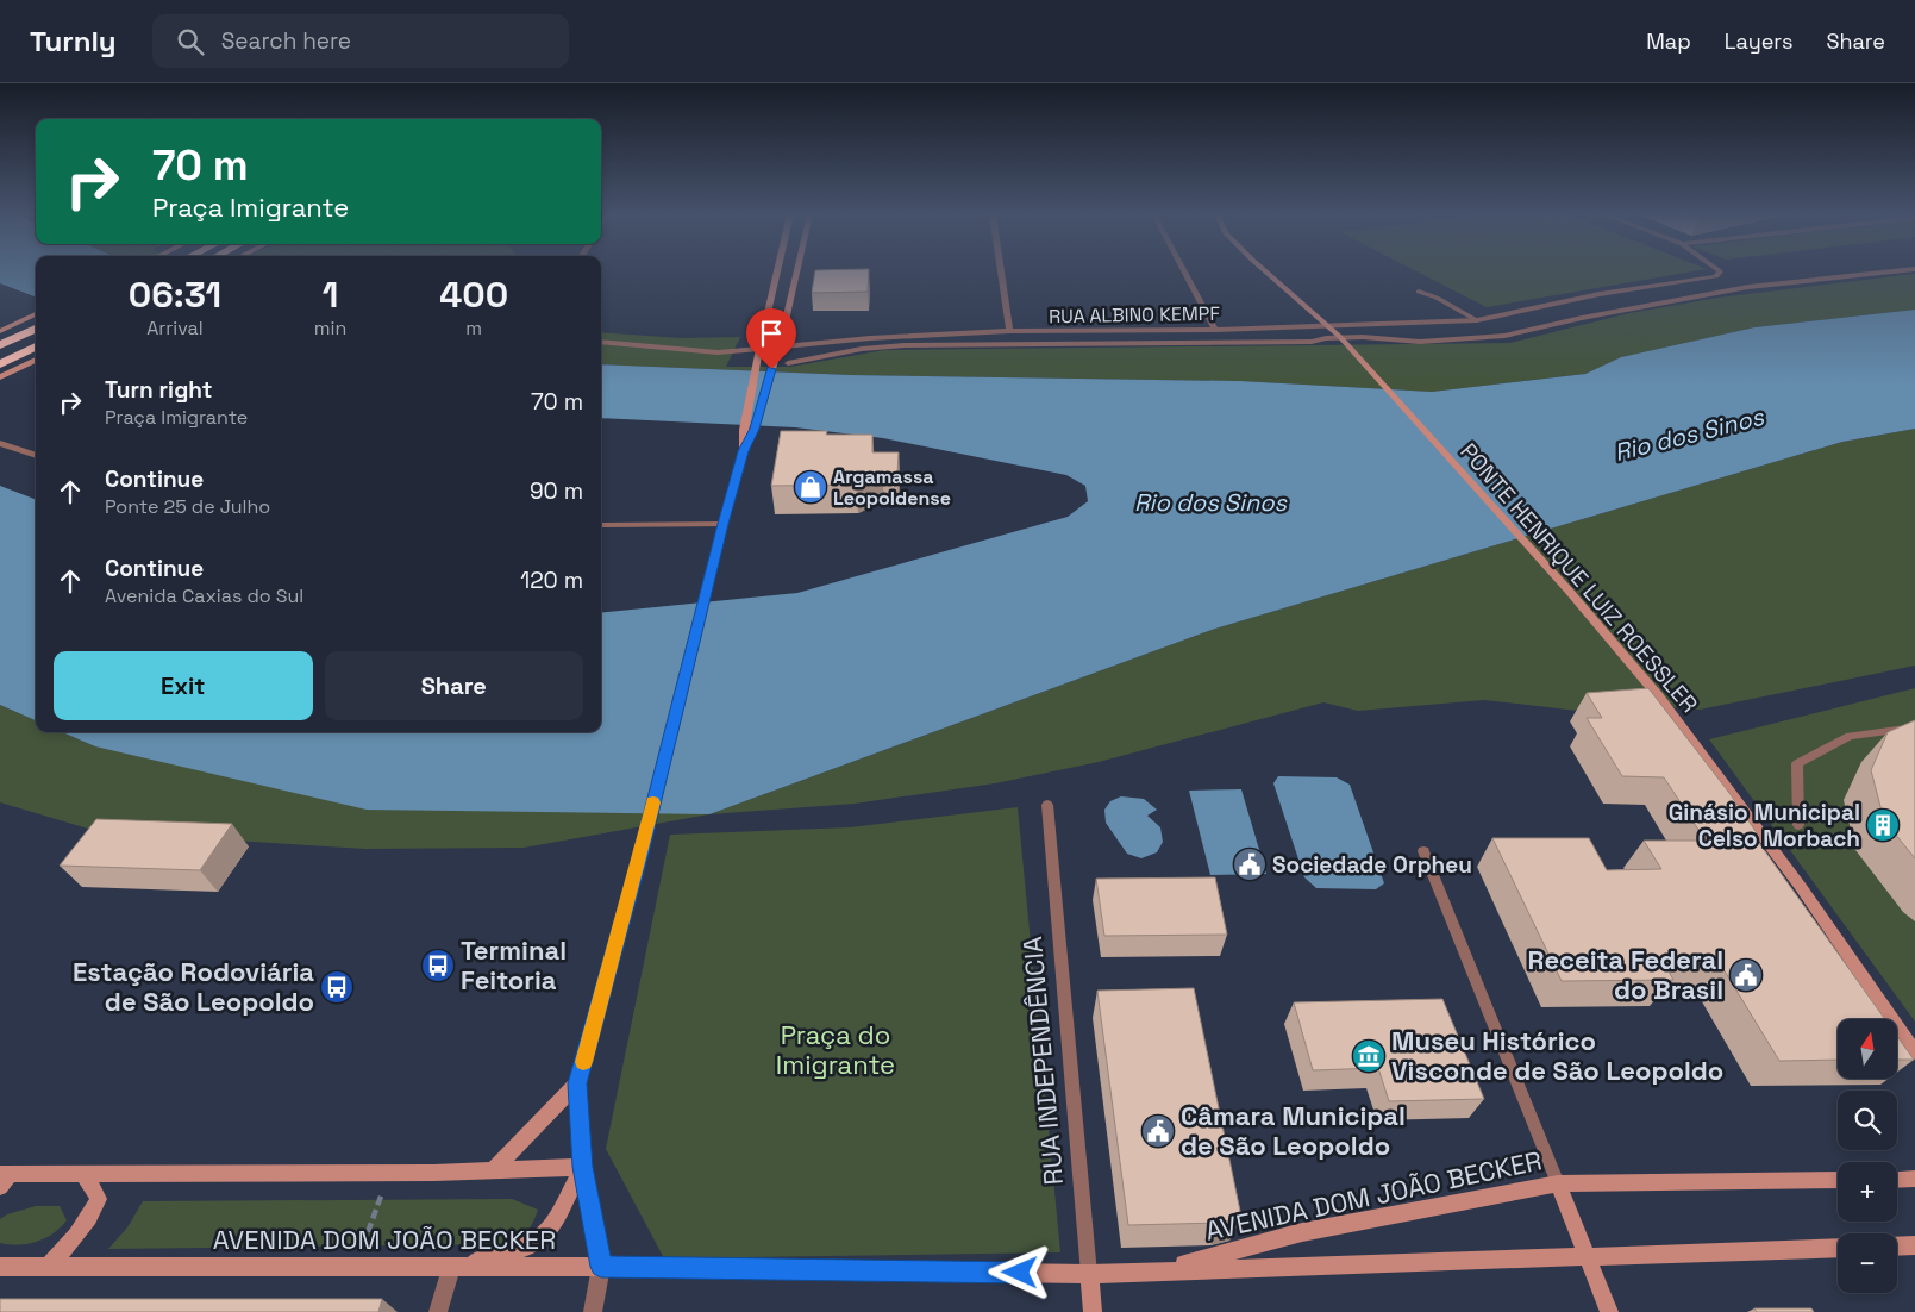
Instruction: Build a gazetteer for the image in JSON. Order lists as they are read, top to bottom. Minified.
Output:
{"streets":{"street":["RUA ALBINO KEMPF","PONTE HENRIQUE LUIZ ROESSLER","RUA INDEPENDÊNCIA","AVENIDA DOM JOÃO BECKER"]},"crossings":[["RUA INDEPENDÊNCIA","AVENIDA DOM JOÃO BECKER"]],"water":["Rio dos Sinos"],"parks":["Praça do Imigrante"],"places":{"shop":["Argamassa Leopoldense"],"building":["Ginásio Municipal Celso Morbach"],"public building":["Sociedade Orpheu","Receita Federal do Brasil","Câmara Municipal de São Leopoldo"],"bus stop":["Terminal Feitoria","Estação Rodoviária de São Leopoldo"],"museum":["Museu Histórico Visconde de São Leopoldo"]},"north":"top","page":{"header":"Turnly","search":"Search here","nav":["Map","Layers","Share"],"turn":["70 m","Praça Imigrante"],"eta":["06:31","Arrival","1","min","400","m"],"list":[{"name":"Turn right","note":"Praça Imigrante","value":"70 m"},{"name":"Continue","note":"Ponte 25 de Julho","value":"90 m"},{"name":"Continue","note":"Avenida Caxias do Sul","value":"120 m"}],"buttons":["Exit","Share"],"map_buttons":["+","−"]}}
